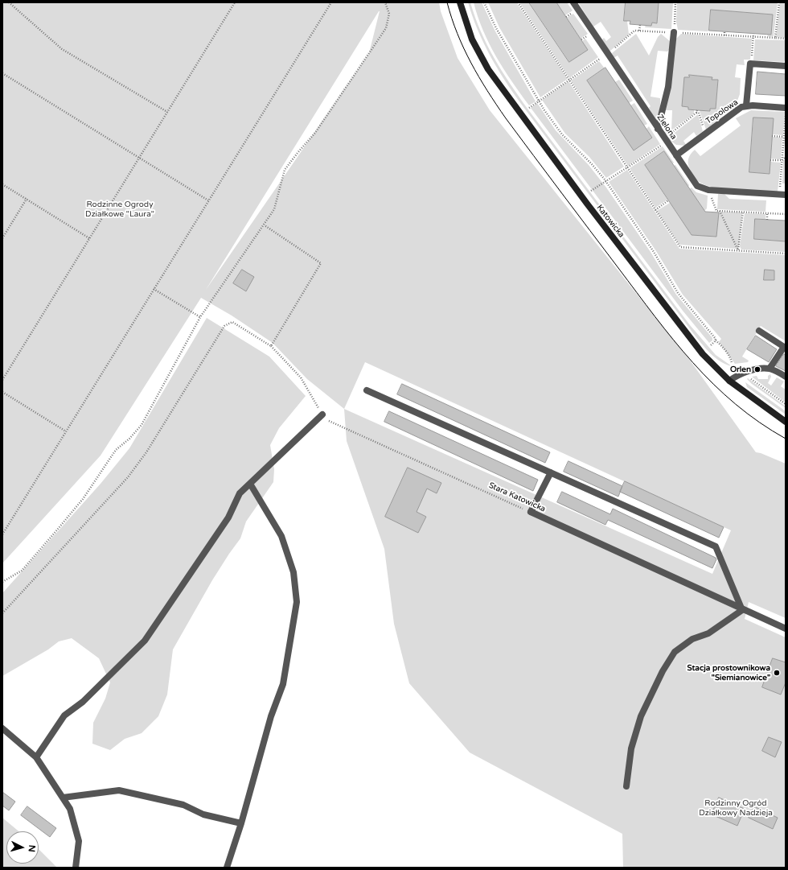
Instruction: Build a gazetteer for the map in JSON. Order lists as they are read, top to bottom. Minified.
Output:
{"streets":{"main road":["Katowicka"],"street":["Topolowa","Zielona","Stara Katowicka"]},"crossings":[["Topolowa","Zielona"]],"parks":["Rodzinne Ogrody Działkowe \"Laura\"","Rodzinny Ogród Działkowy Nadzieja"],"places":["Orlen","Stacja prostownikowa \"Siemianowice\""],"north":"right"}
